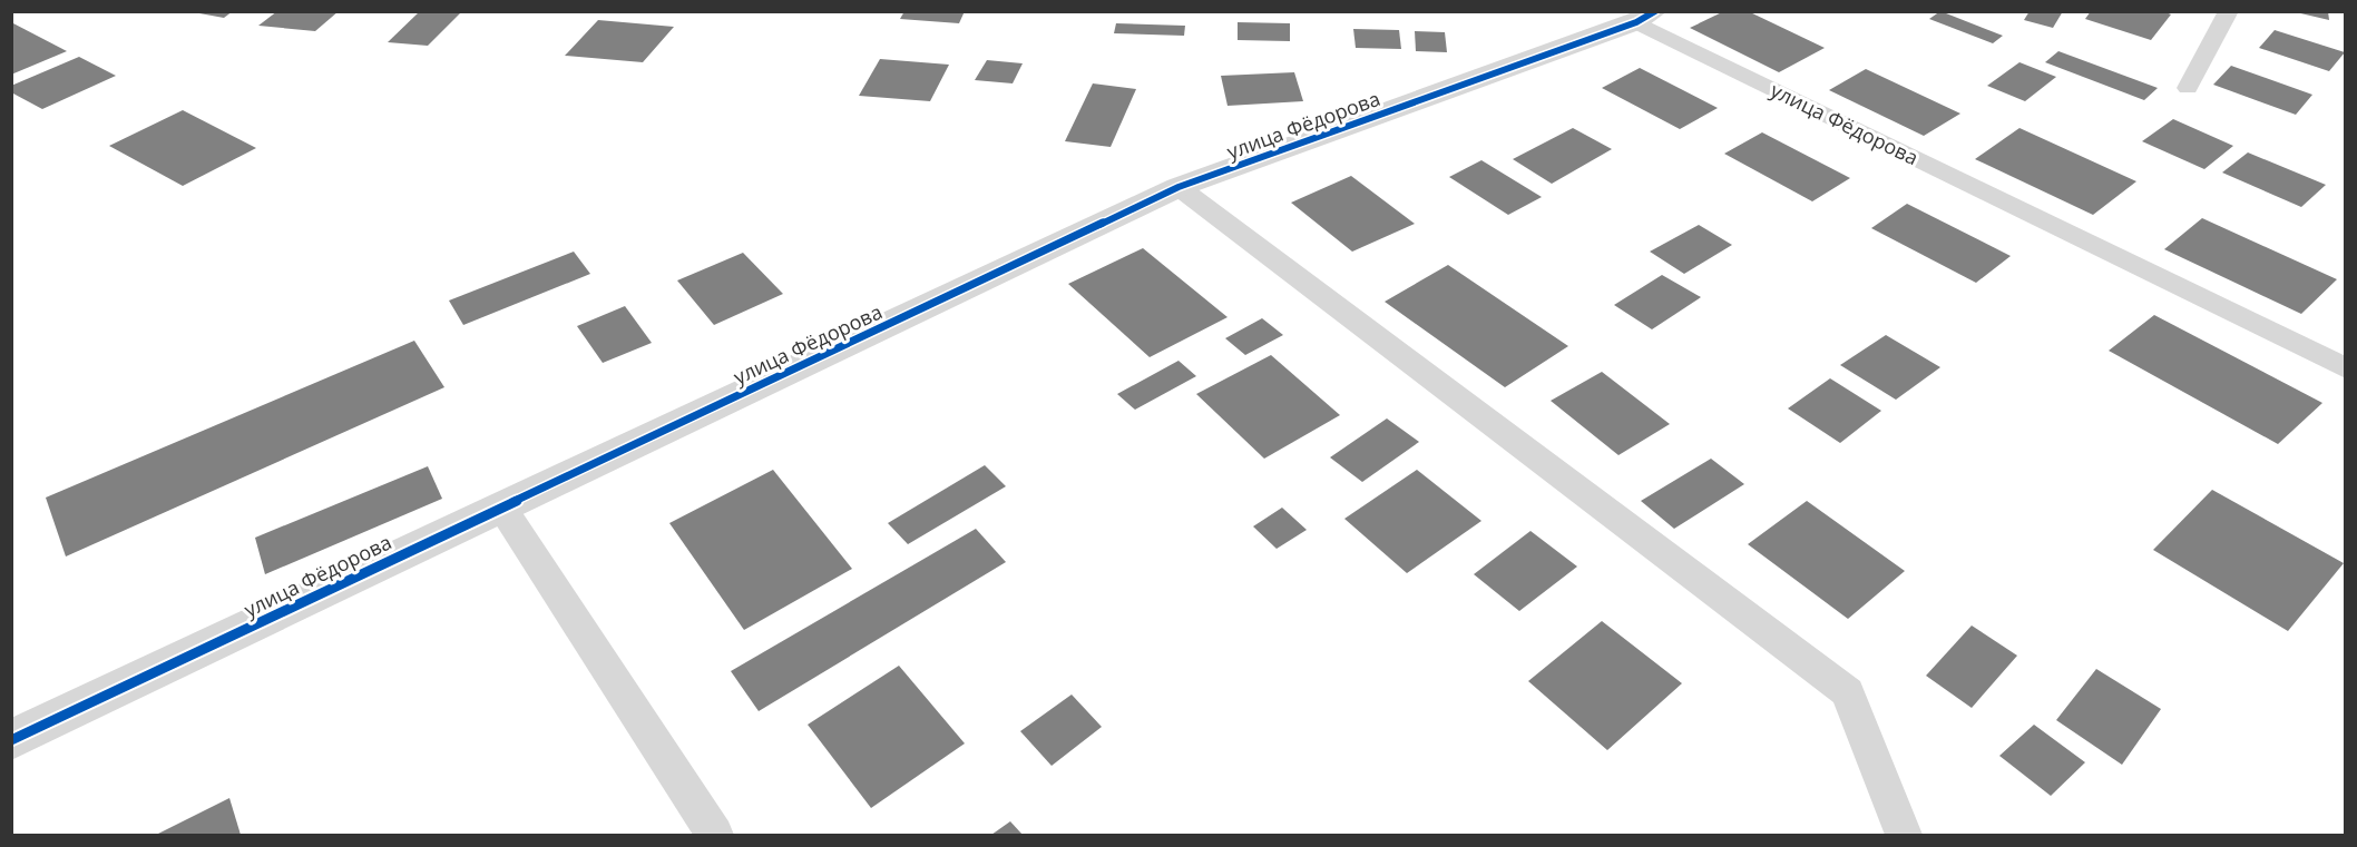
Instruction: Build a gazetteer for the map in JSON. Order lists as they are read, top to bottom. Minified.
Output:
{"streets":{"street":["улица Фёдорова"]}}
